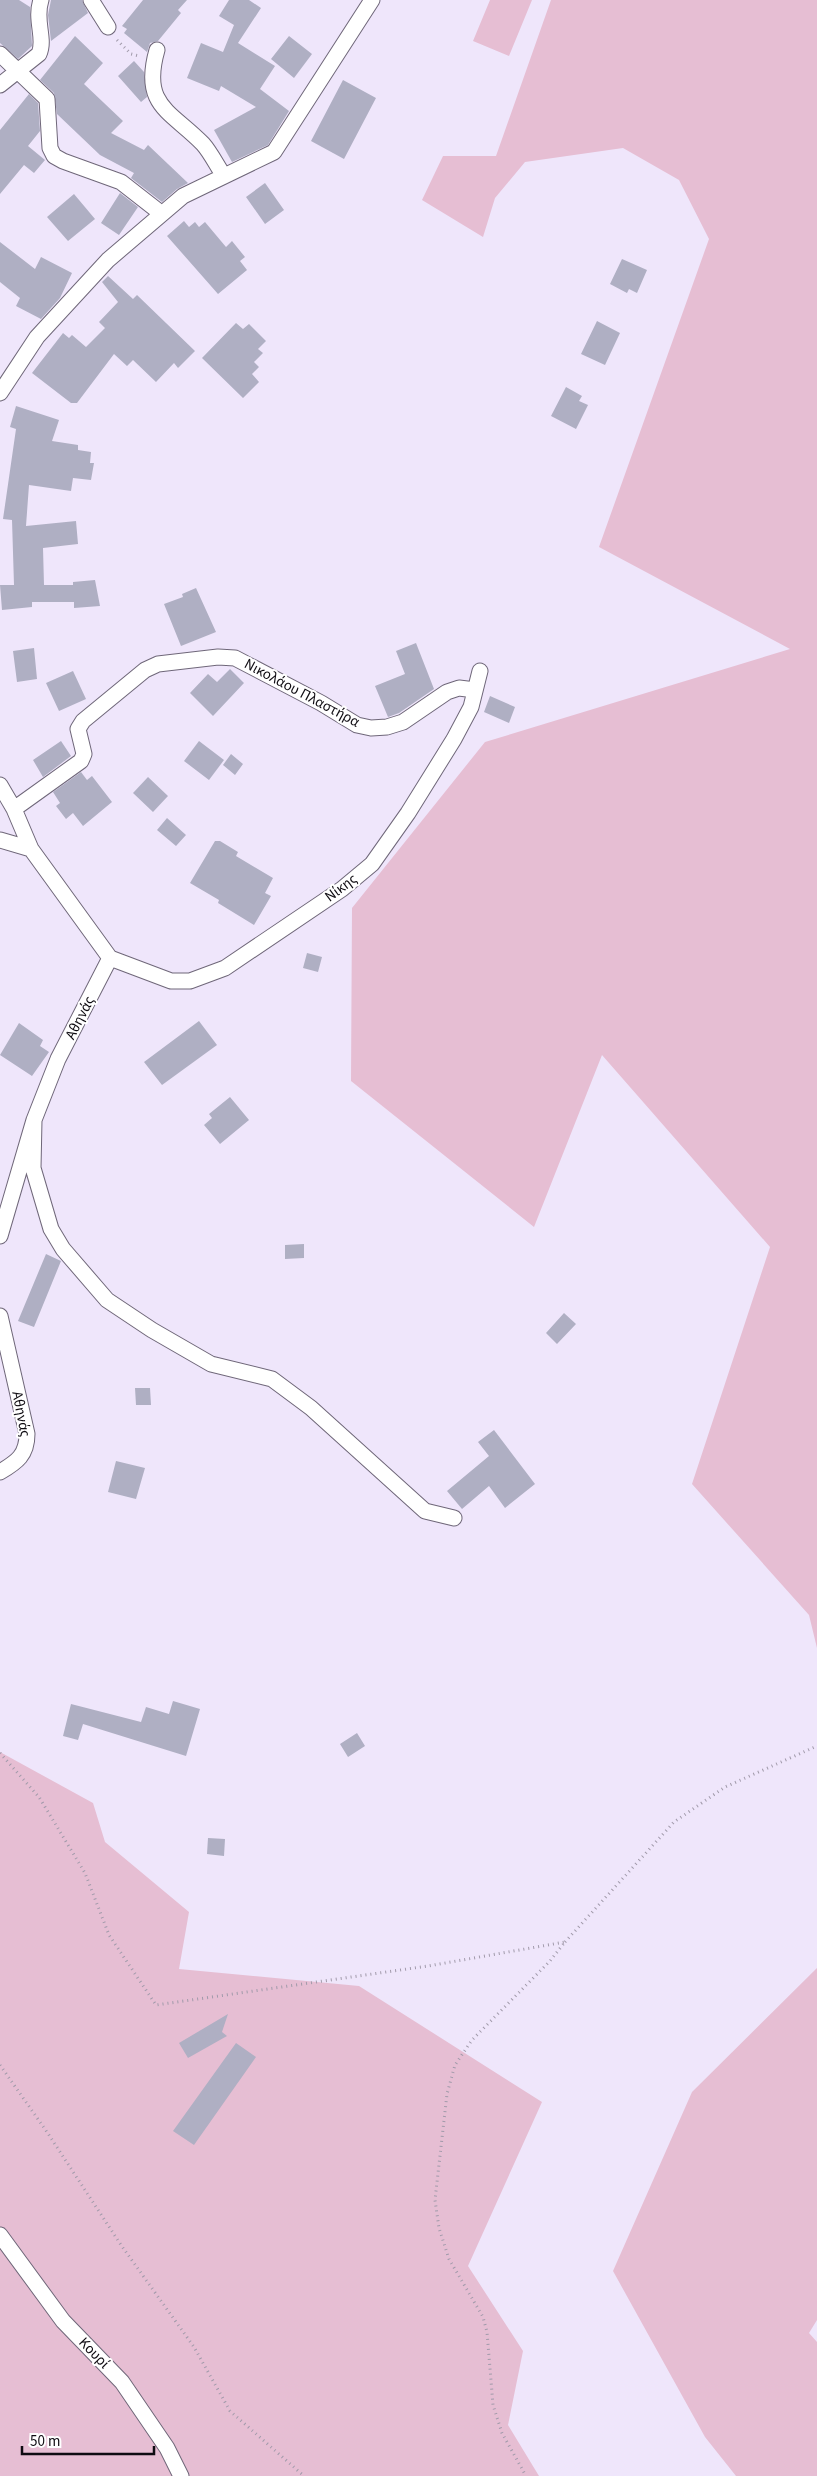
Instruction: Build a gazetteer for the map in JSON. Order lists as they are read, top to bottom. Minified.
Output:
{"streets":{"street":["Νικολάου Πλαστήρα","Νίκης","Αθηνάς","Κουρί"]},"crossings":[["Νικολάου Πλαστήρα","Νίκης"],["Νίκης","Αθηνάς"]],"scale_bar":"50 m"}
